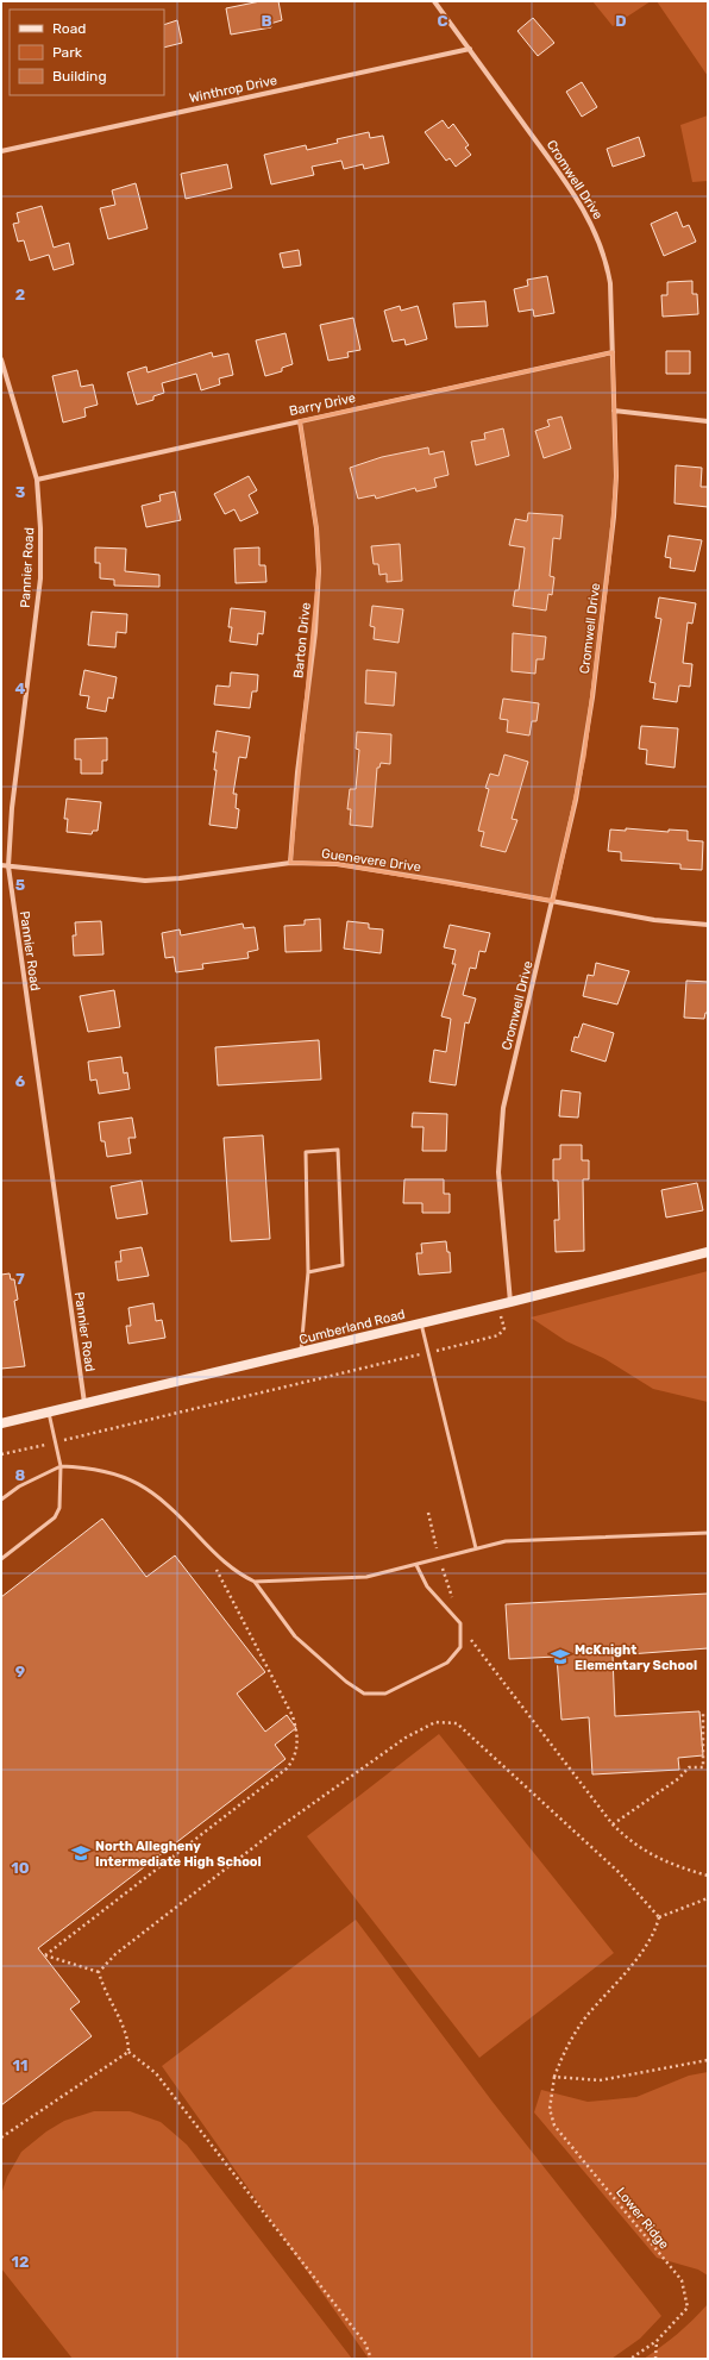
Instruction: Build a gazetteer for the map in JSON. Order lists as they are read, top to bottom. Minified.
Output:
{"streets":{"main road":["Cumberland Road"],"street":["Winthrop Drive","Cromwell Drive","Barry Drive","Pannier Road","Barton Drive","Guenevere Drive"],"path":["Lower Ridge"]},"crossings":[["Winthrop Drive","Cromwell Drive"],["Cromwell Drive","Barry Drive"],["Cromwell Drive","Guenevere Drive"],["Cromwell Drive","Cumberland Road"],["Barry Drive","Pannier Road"],["Barry Drive","Barton Drive"],["Pannier Road","Guenevere Drive"],["Pannier Road","Cumberland Road"],["Barton Drive","Guenevere Drive"]],"places":{"school or university":["McKnight Elementary School","North Allegheny Intermediate High School"]},"legend":["Road","Park","Building"],"grid":{"columns":["B","C","D"],"rows":["2","3","4","5","6","7","8","9","10","11","12"]}}
